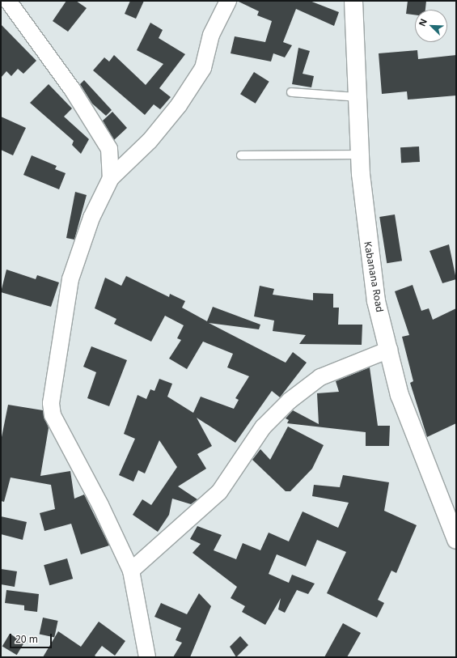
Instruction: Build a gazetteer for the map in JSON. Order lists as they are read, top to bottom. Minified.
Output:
{"streets":{"street":["Kabanana Road"]},"scale_bar":"20 m","north":"top left"}
